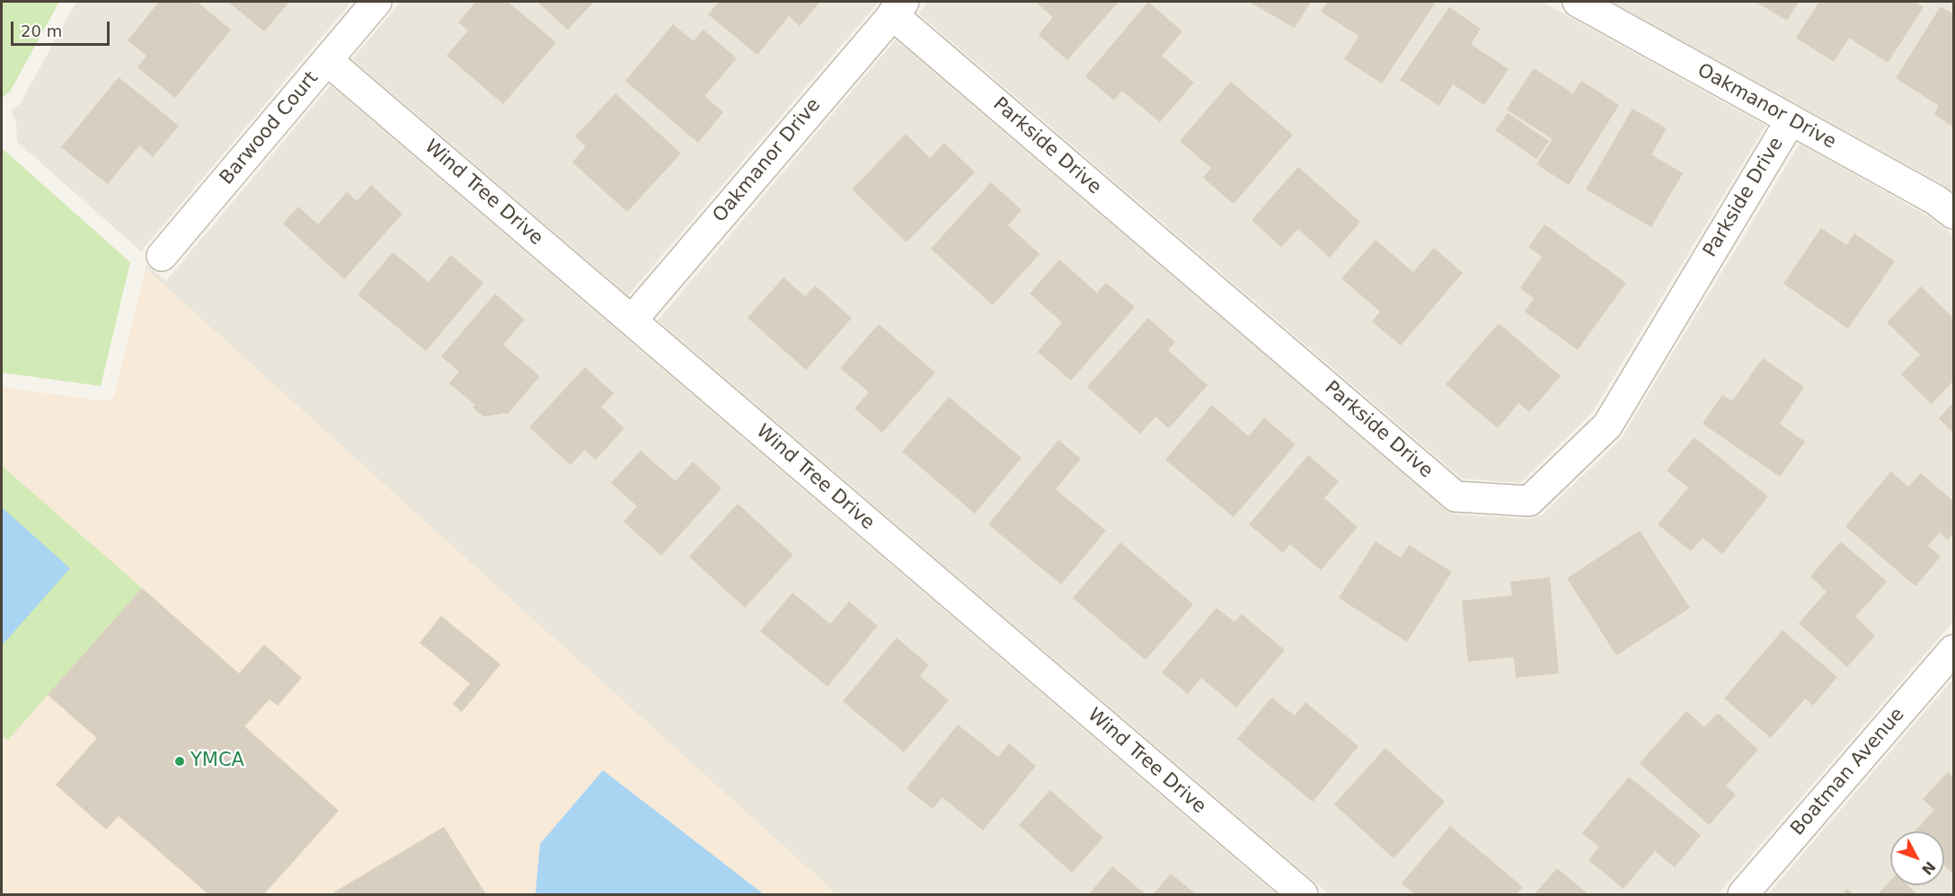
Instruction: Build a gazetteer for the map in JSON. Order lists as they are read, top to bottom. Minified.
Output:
{"streets":{"street":["Oakmanor Drive","Barwood Court","Parkside Drive","Wind Tree Drive","Boatman Avenue"]},"crossings":[["Oakmanor Drive","Parkside Drive"],["Oakmanor Drive","Wind Tree Drive"],["Barwood Court","Wind Tree Drive"]],"places":["YMCA"],"scale_bar":"20 m","north":"bottom right"}
